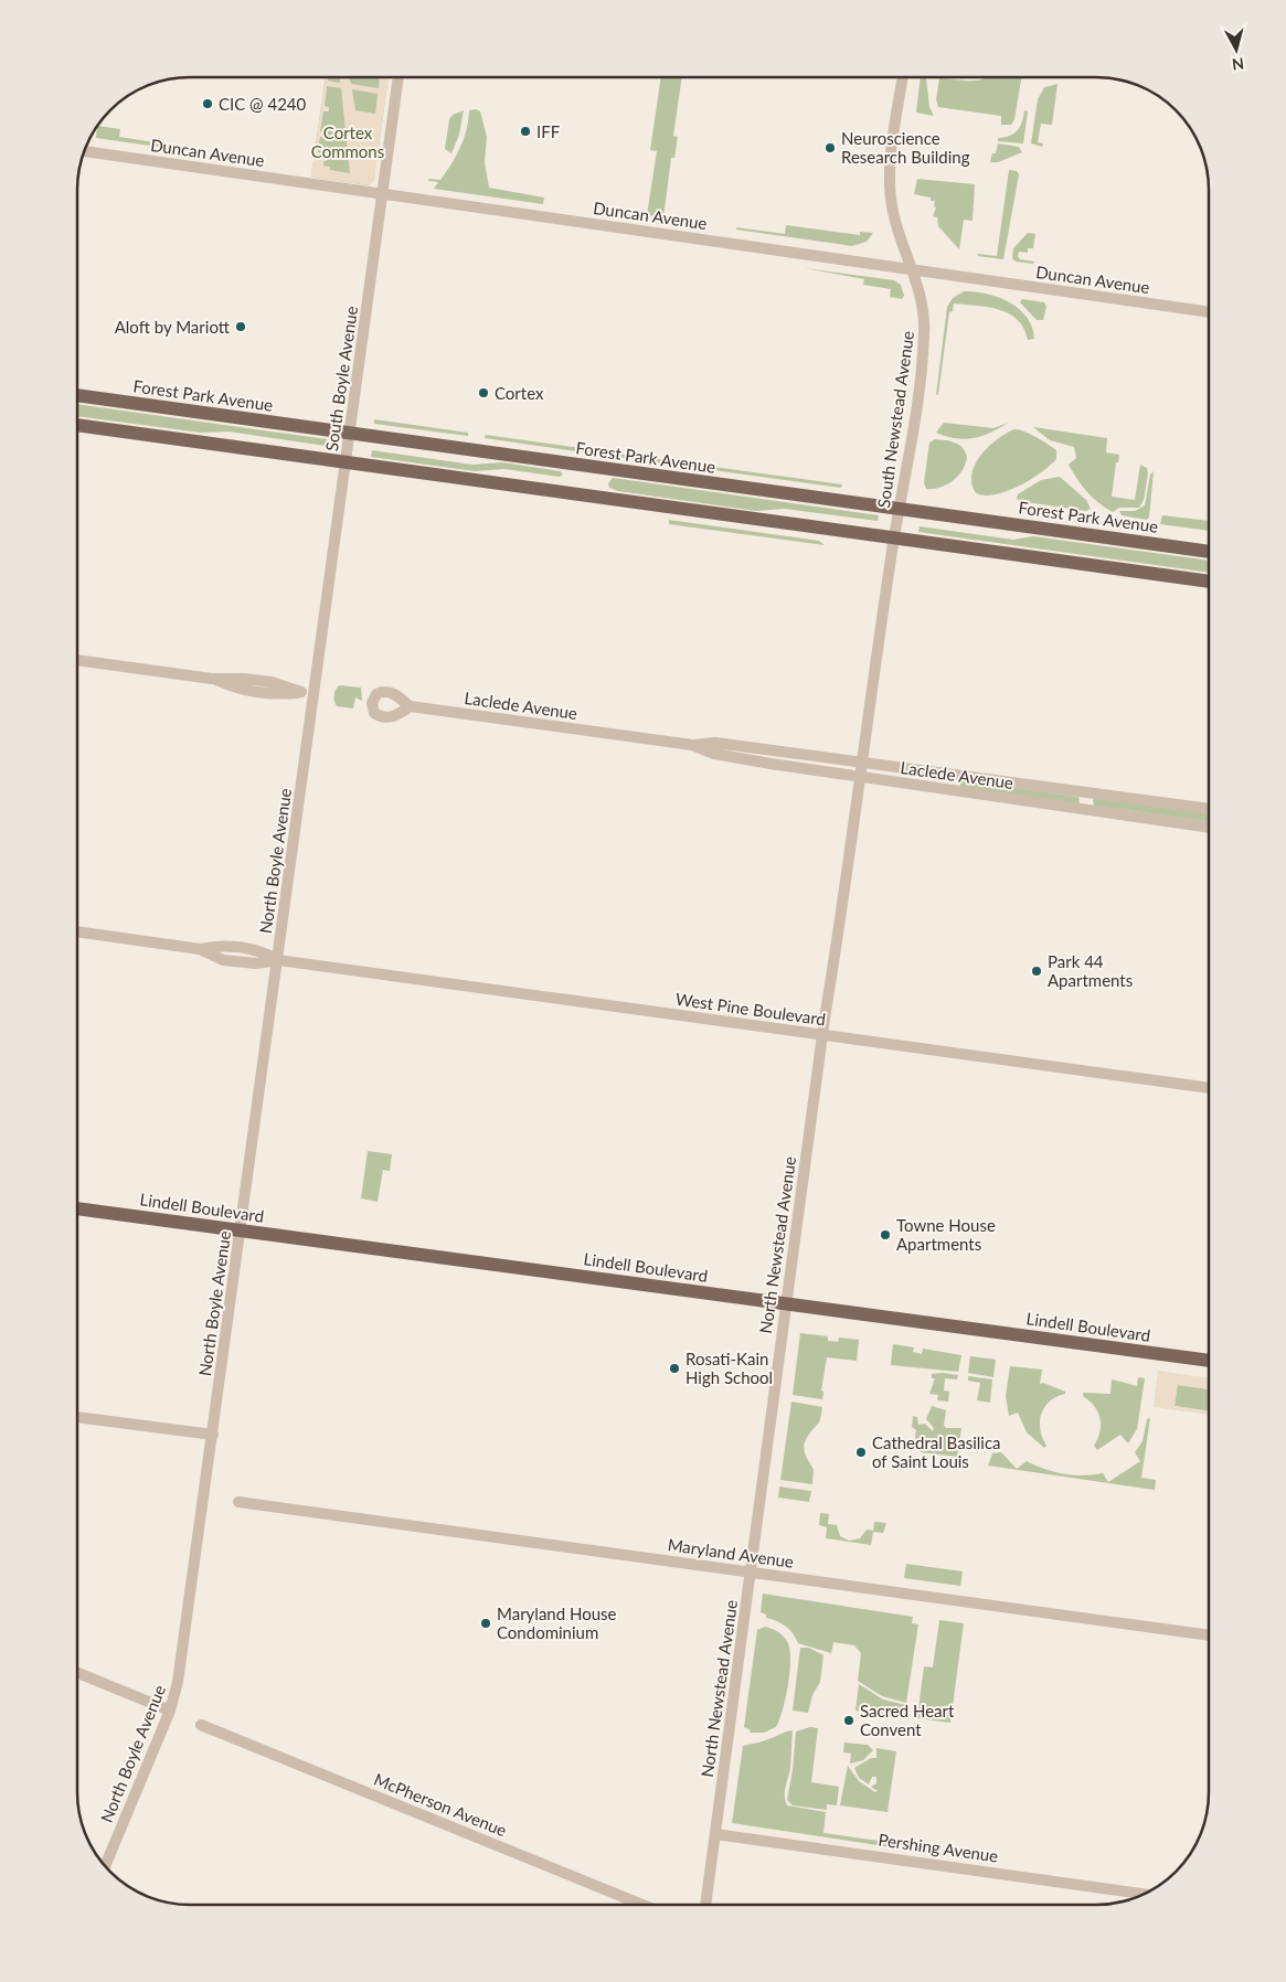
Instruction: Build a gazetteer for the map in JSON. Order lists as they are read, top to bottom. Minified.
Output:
{"streets":{"main road":["Forest Park Avenue","Lindell Boulevard"],"street":["Duncan Avenue","South Boyle Avenue","South Newstead Avenue","Laclede Avenue","North Boyle Avenue","West Pine Boulevard","North Newstead Avenue","Maryland Avenue","McPherson Avenue","Pershing Avenue"]},"crossings":[["Duncan Avenue","South Boyle Avenue"],["Duncan Avenue","South Newstead Avenue"],["South Boyle Avenue","Forest Park Avenue"],["South Boyle Avenue","North Boyle Avenue"],["Forest Park Avenue","South Newstead Avenue"],["South Newstead Avenue","Laclede Avenue"],["South Newstead Avenue","North Newstead Avenue"],["Laclede Avenue","North Newstead Avenue"],["North Boyle Avenue","West Pine Boulevard"],["North Boyle Avenue","Lindell Boulevard"],["West Pine Boulevard","North Newstead Avenue"],["Lindell Boulevard","North Newstead Avenue"],["North Newstead Avenue","Maryland Avenue"],["North Newstead Avenue","Pershing Avenue"]],"parks":["Cortex Commons"],"places":["CIC @ 4240","IFF","Neuroscience Research Building","Aloft by Mariott","Cortex","Park 44 Apartments","Towne House Apartments","Rosati-Kain High School","Cathedral Basilica of Saint Louis","Maryland House Condominium","Sacred Heart Convent"],"north":"bottom"}
